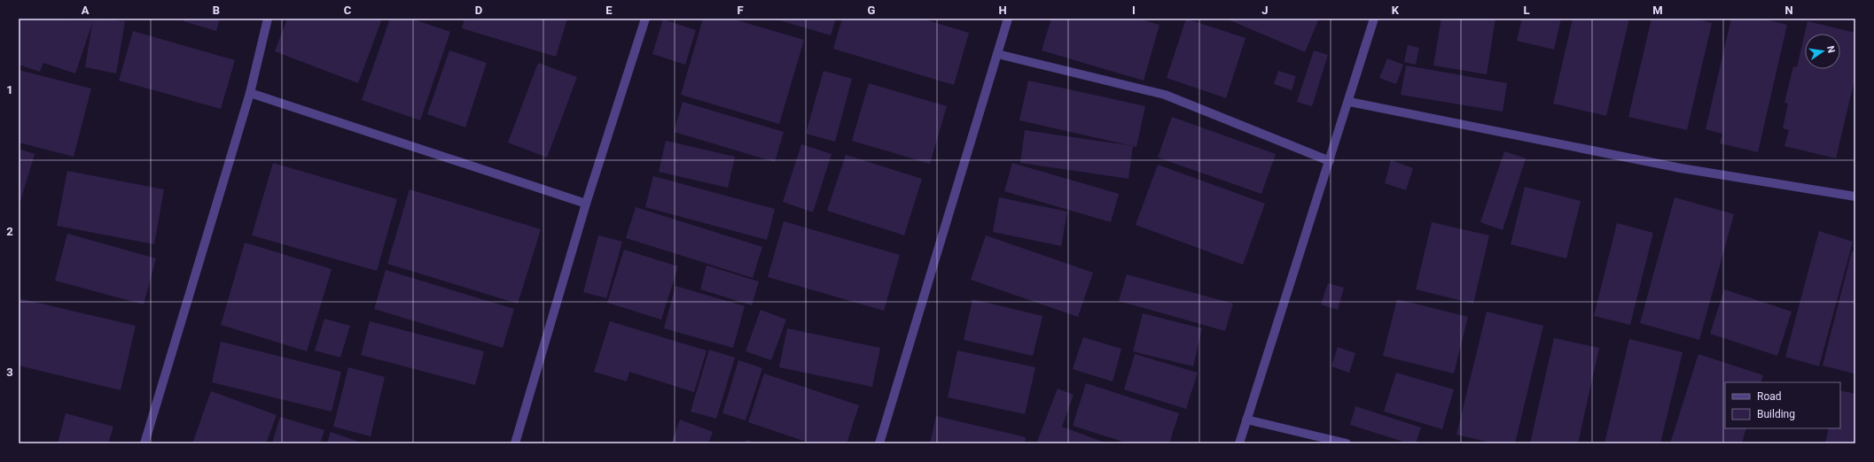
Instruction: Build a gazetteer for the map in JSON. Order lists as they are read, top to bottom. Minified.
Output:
{"legend":["Road","Building"],"north":"right","grid":{"columns":["A","B","C","D","E","F","G","H","I","J","K","L","M","N"],"rows":["1","2","3"]}}
